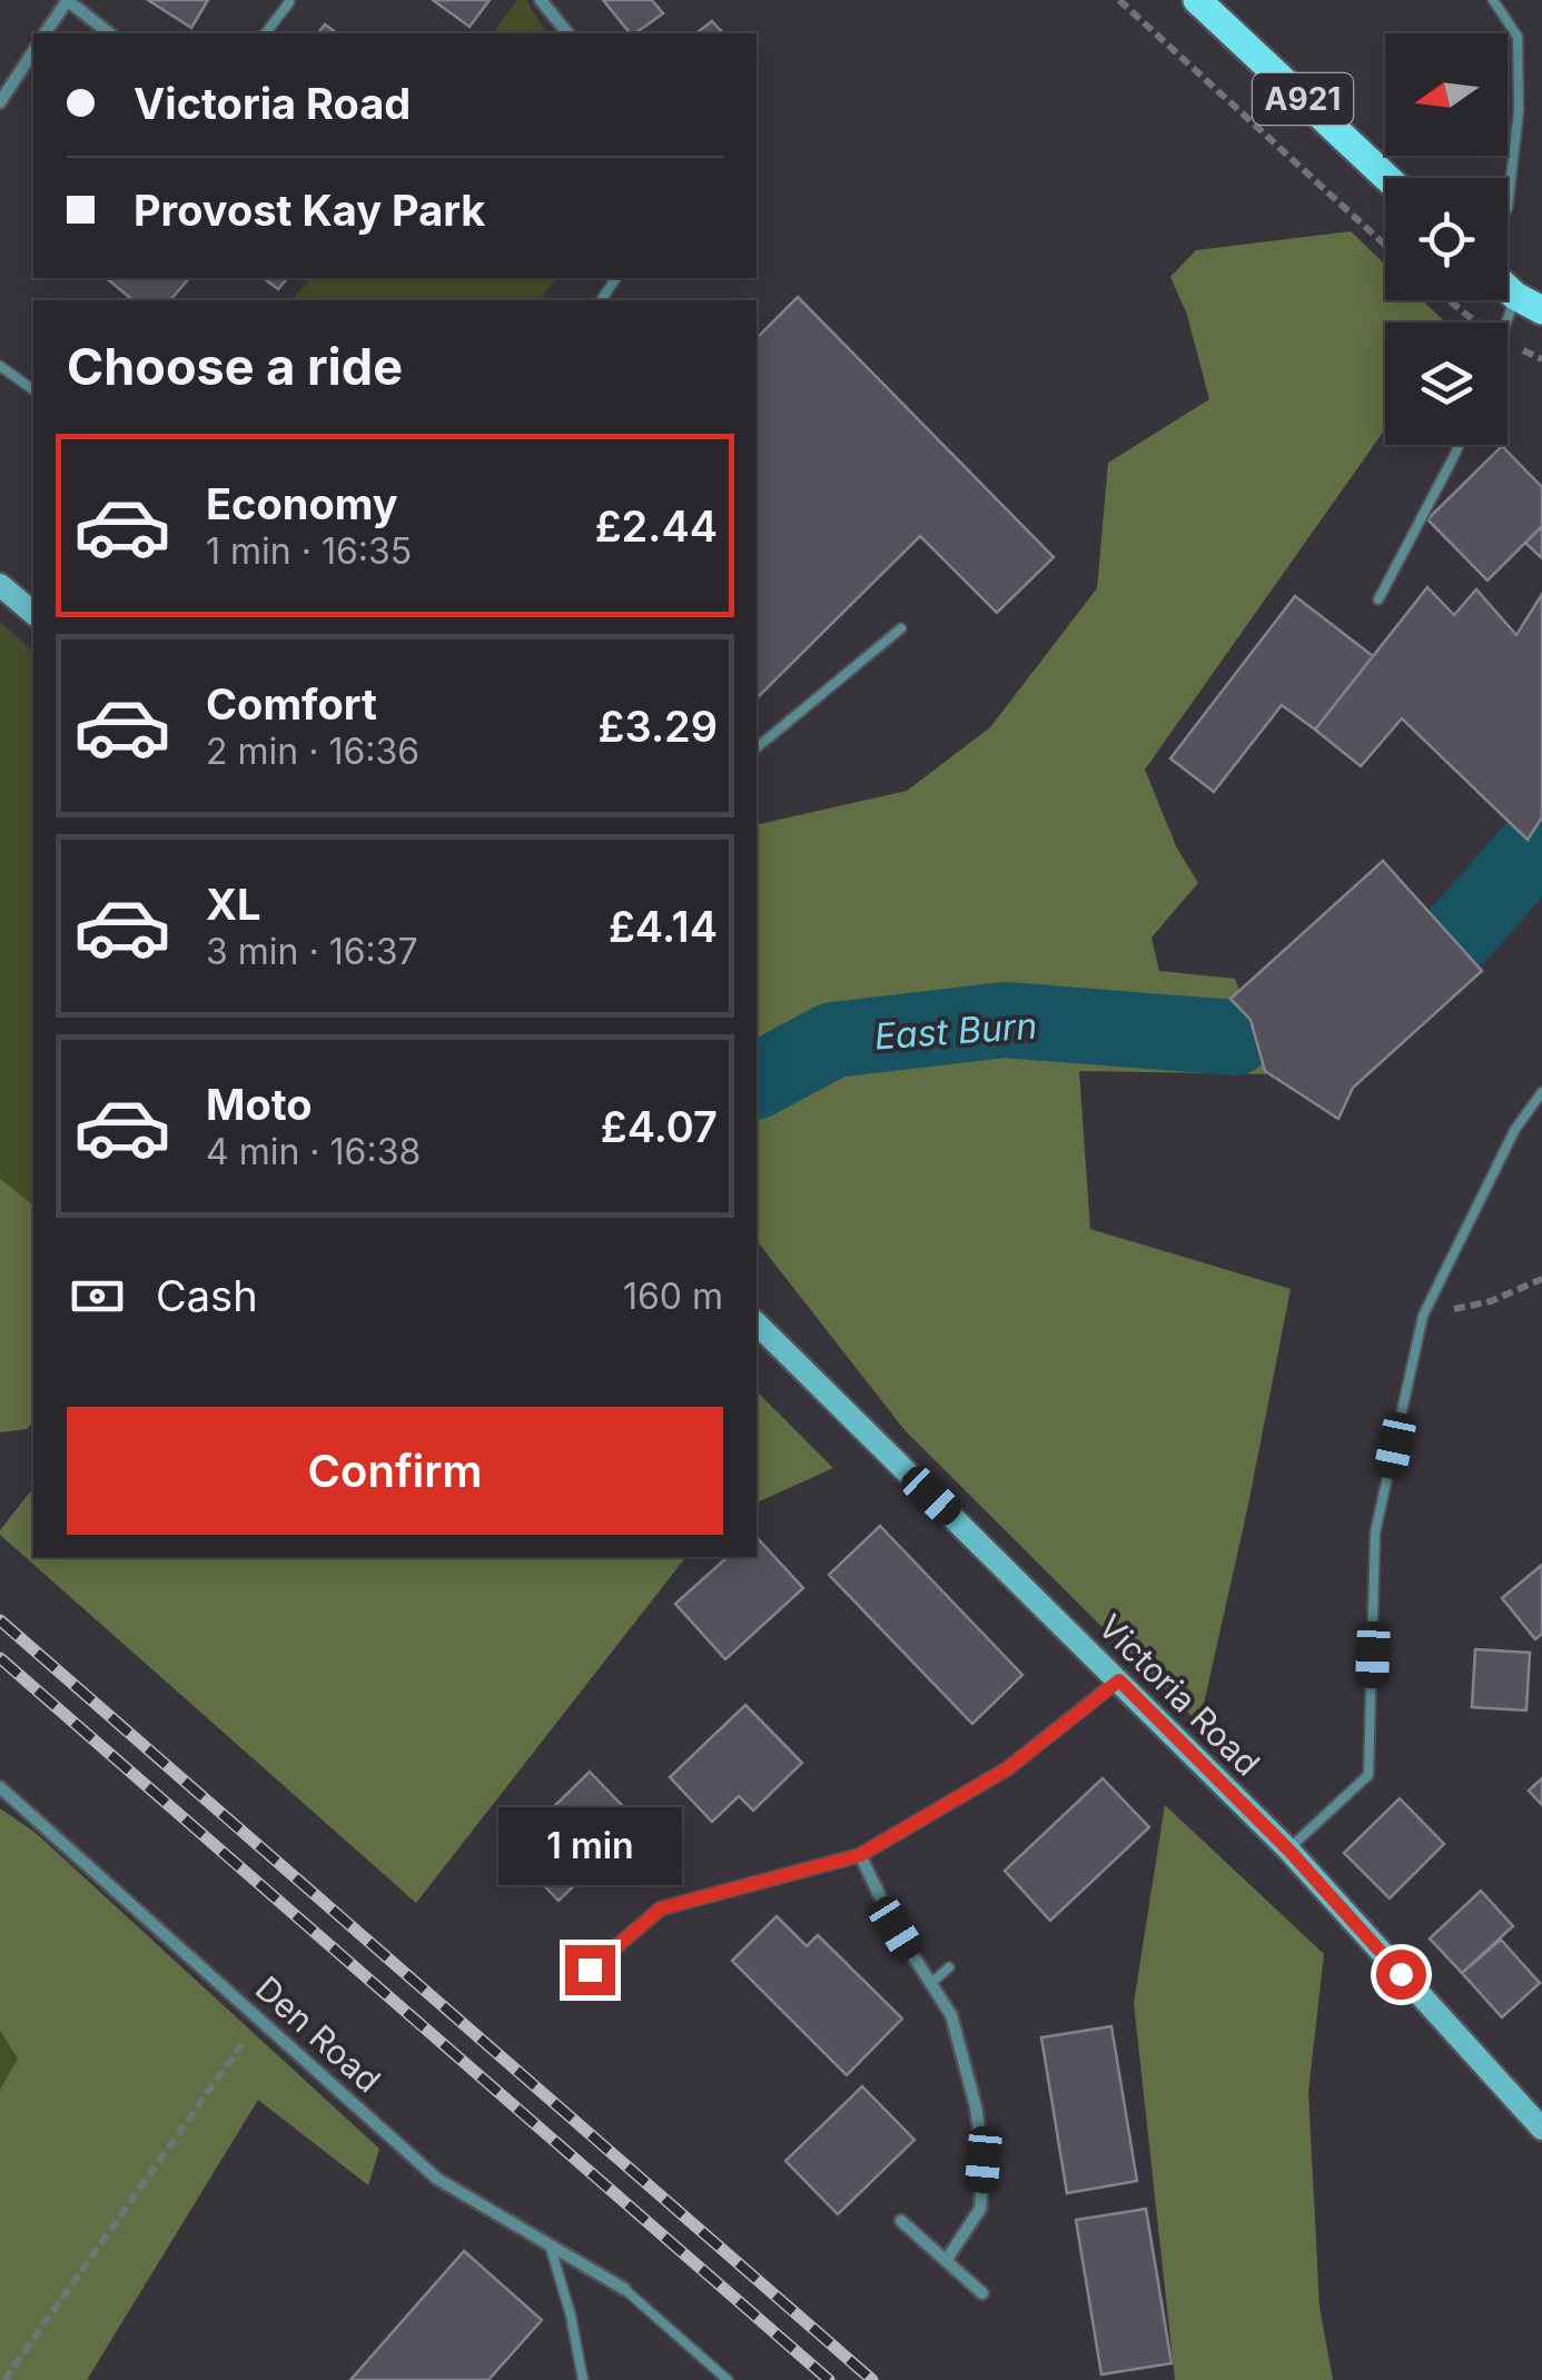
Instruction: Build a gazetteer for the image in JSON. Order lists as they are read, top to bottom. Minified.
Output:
{"streets":{"main road":["A921","Victoria Road"],"street":["Den Road"]},"water":["East Burn"],"north":"left","page":{"banner":["Victoria Road","Provost Kay Park"],"heading":"Choose a ride","list":[{"name":"Economy","note":"1 min · 16:35","value":"£2.44"},{"name":"Comfort","note":"2 min · 16:36","value":"£3.29"},{"name":"XL","note":"3 min · 16:37","value":"£4.14"},{"name":"Moto","note":"4 min · 16:38","value":"£4.07"}],"pay":["Cash","160 m"],"buttons":"Confirm","bubble":"1 min"}}
